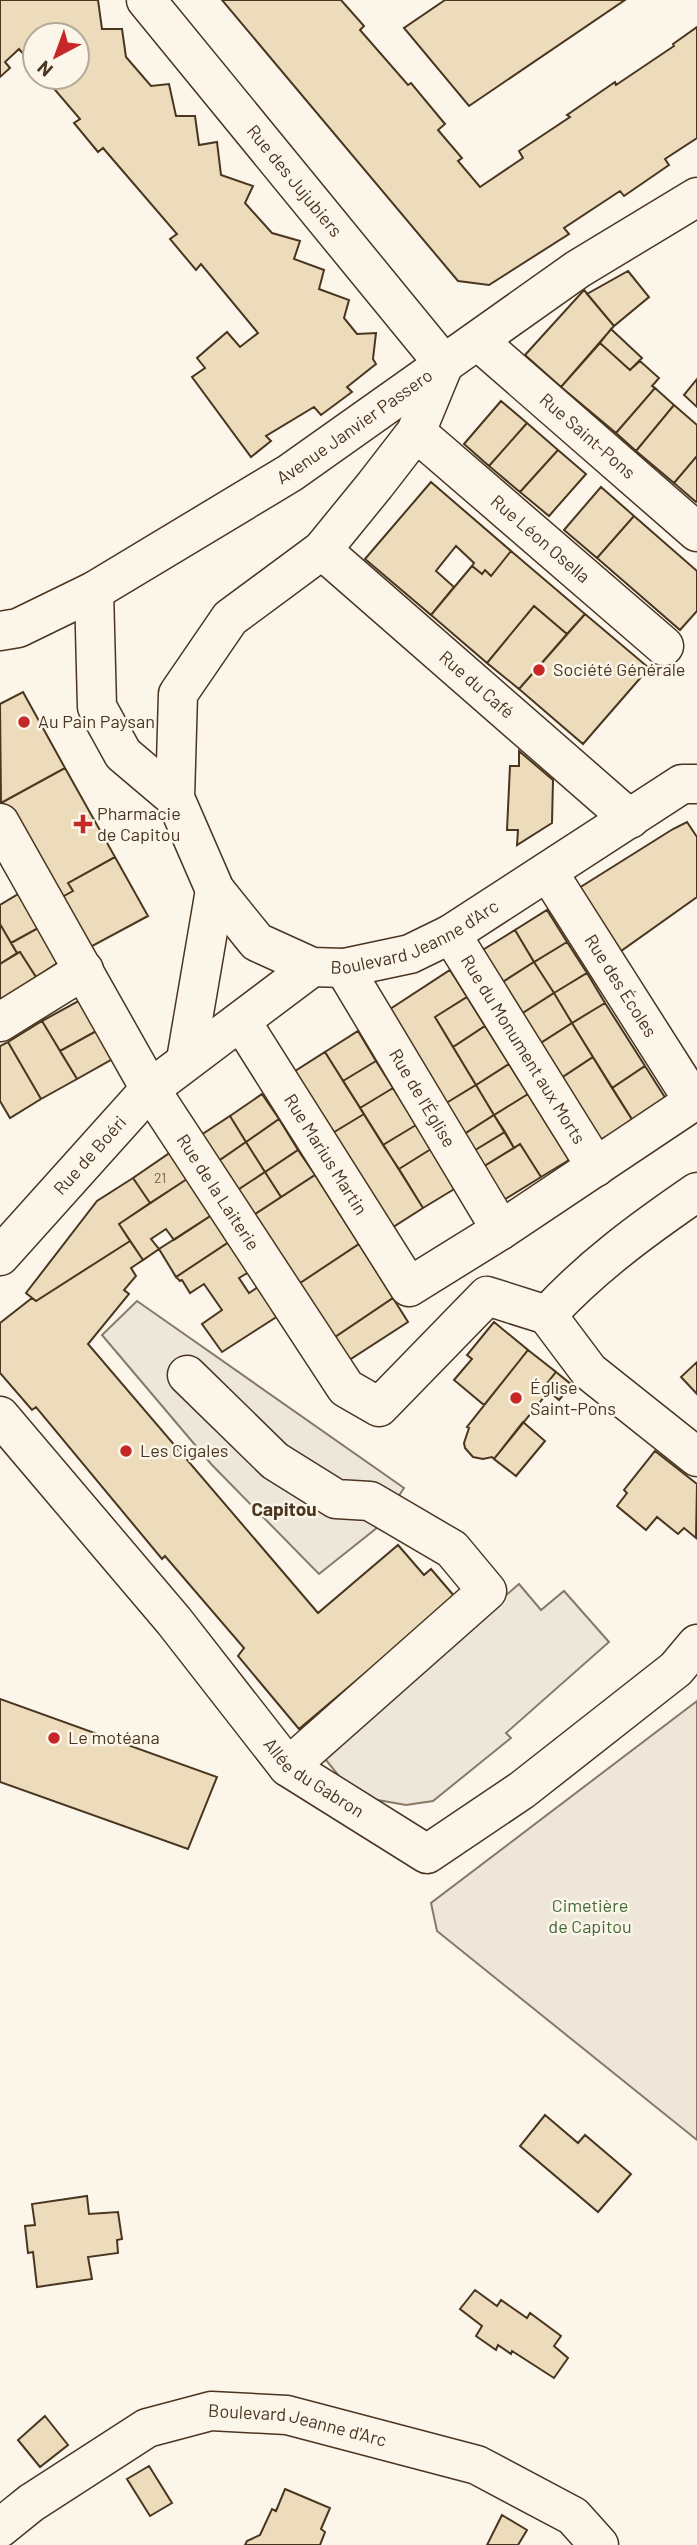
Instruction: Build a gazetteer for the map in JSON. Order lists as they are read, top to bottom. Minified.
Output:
{"streets":{"street":["Rue des Jujubiers","Avenue Janvier Passero","Rue Saint-Pons","Rue Léon Osella","Rue du Café","Boulevard Jeanne d'Arc","Rue des Écoles","Rue du Monument aux Morts","Rue de l'Église","Rue Marius Martin","Rue de Boéri","Rue de la Laiterie","Allée du Gabron"]},"crossings":[["Rue des Jujubiers","Avenue Janvier Passero"],["Rue des Jujubiers","Boulevard Jeanne d'Arc"],["Avenue Janvier Passero","Rue Saint-Pons"],["Avenue Janvier Passero","Boulevard Jeanne d'Arc"],["Rue Léon Osella","Boulevard Jeanne d'Arc"],["Rue du Café","Boulevard Jeanne d'Arc"],["Boulevard Jeanne d'Arc","Rue des Écoles"],["Boulevard Jeanne d'Arc","Rue du Monument aux Morts"],["Boulevard Jeanne d'Arc","Rue de l'Église"],["Boulevard Jeanne d'Arc","Rue de Boéri"],["Rue de l'Église","Rue Marius Martin"],["Rue de l'Église","Rue de Boéri"],["Rue Marius Martin","Rue de Boéri"],["Rue de Boéri","Rue de la Laiterie"]],"districts":["Capitou"],"parks":["Cimetière de Capitou"],"places":{"other":["Société Générale","Au Pain Paysan","Église Saint-Pons","Les Cigales","Le motéana"],"health":["Pharmacie de Capitou"]},"house_numbers":["21"],"north":"bottom left"}
